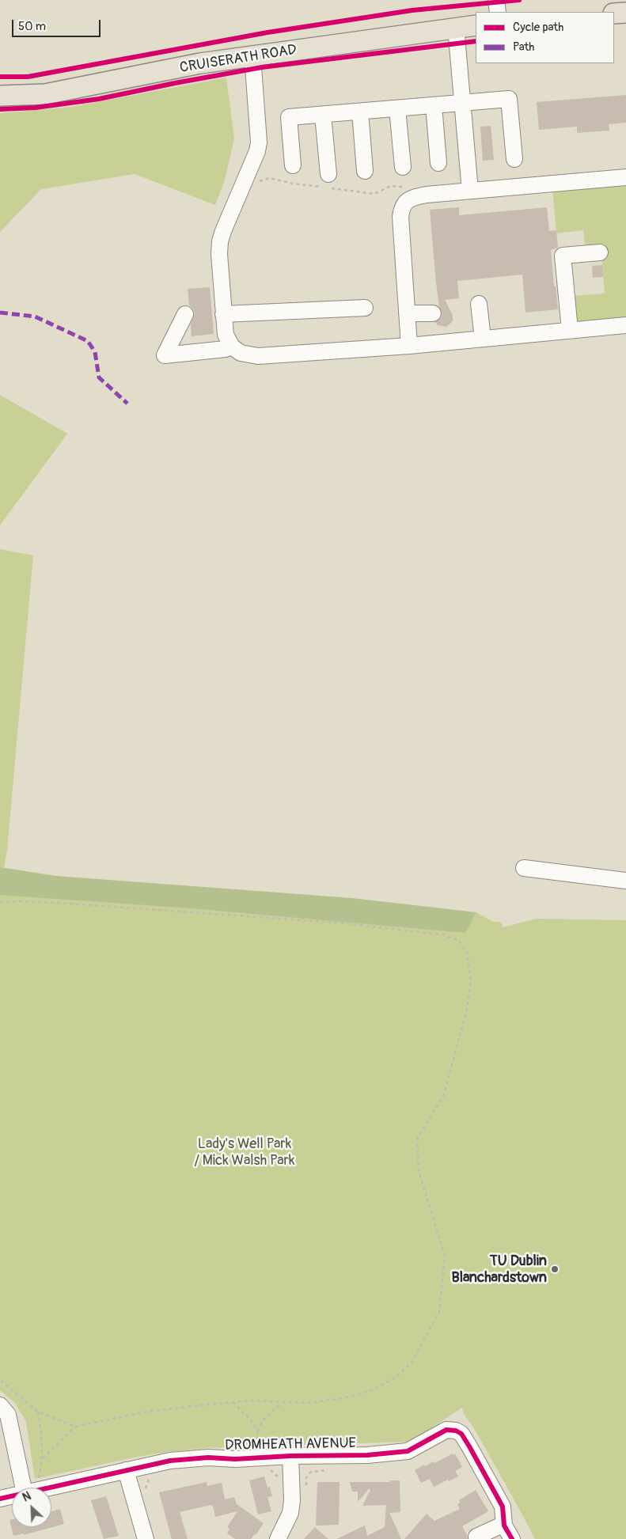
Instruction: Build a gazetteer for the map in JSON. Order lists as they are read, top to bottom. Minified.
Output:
{"streets":{"main road":["CRUISERATH ROAD"],"street":["DROMHEATH AVENUE"]},"parks":["Lady's Well Park / Mick Walsh Park"],"places":["TU Dublin Blanchardstown"],"legend":["Cycle path","Path"],"scale_bar":"50 m","north":"top left"}
